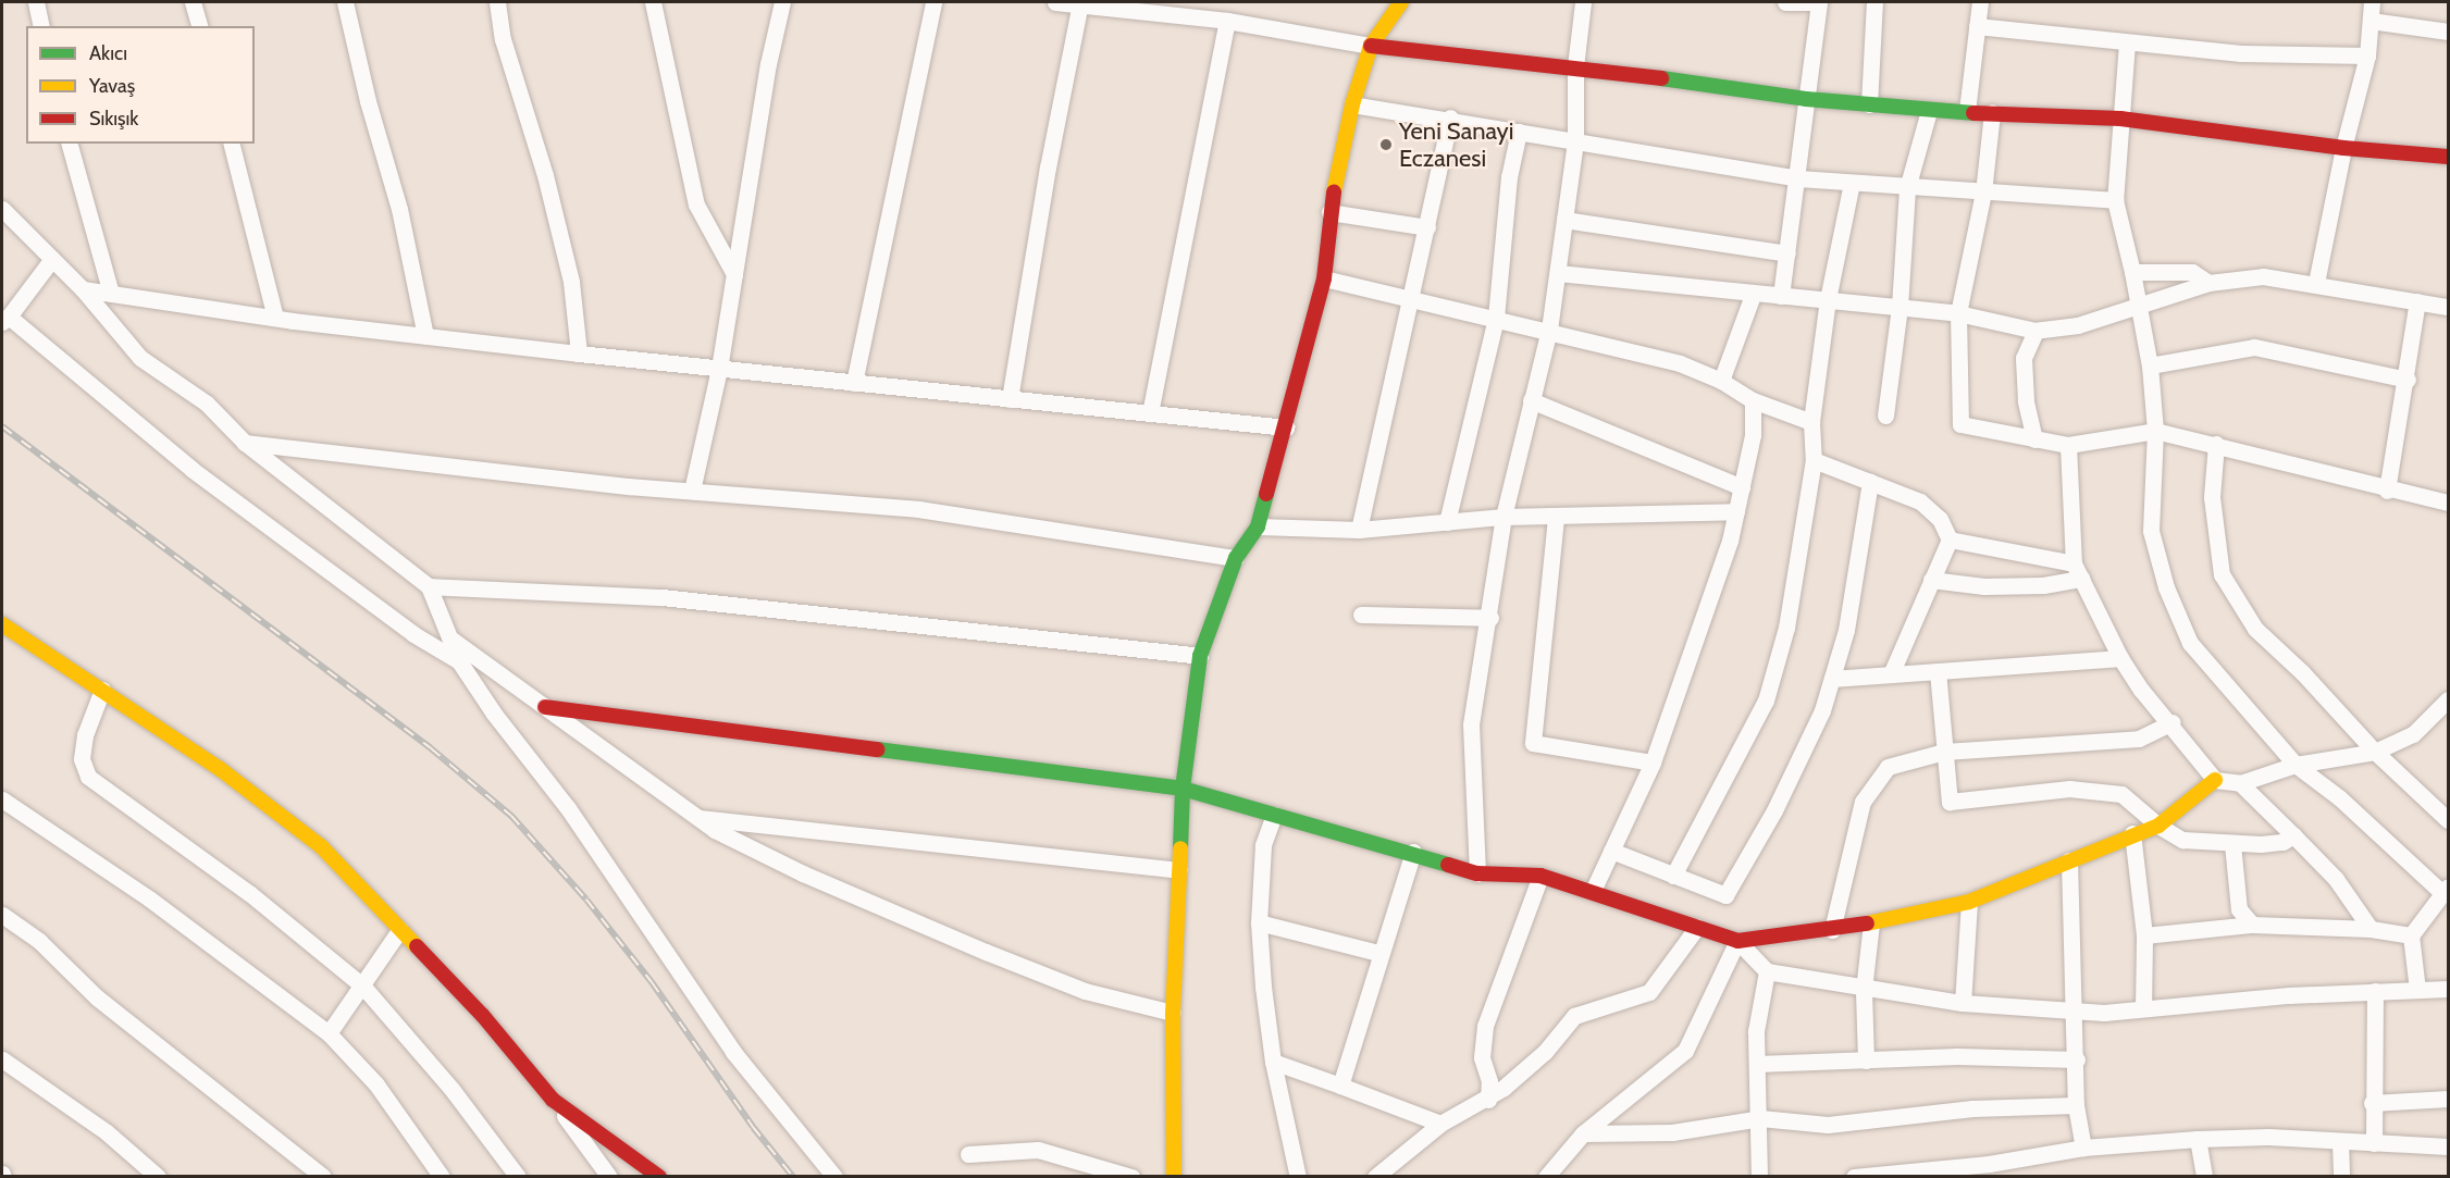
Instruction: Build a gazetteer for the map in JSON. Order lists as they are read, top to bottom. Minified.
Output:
{"places":["Yeni Sanayi Eczanesi"],"legend":["Akıcı","Yavaş","Sıkışık"]}
